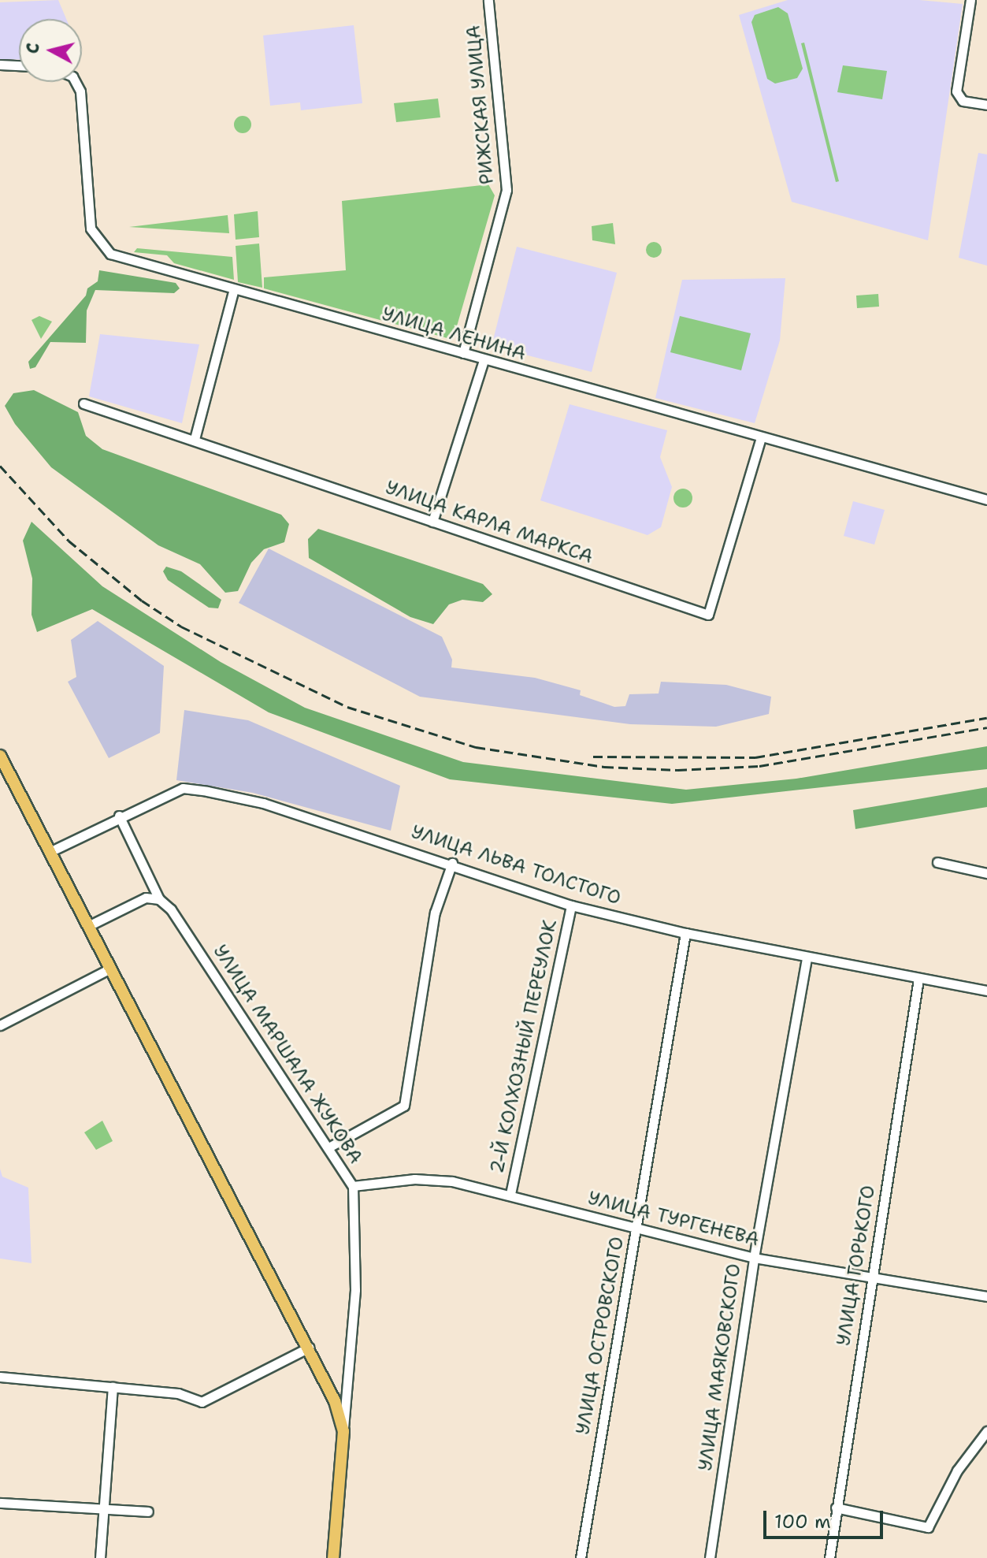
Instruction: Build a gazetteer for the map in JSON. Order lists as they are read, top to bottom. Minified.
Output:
{"streets":{"main road":["УЛИЦА МАРШАЛА ЖУКОВА"],"street":["РИЖСКАЯ УЛИЦА","УЛИЦА ЛЕНИНА","УЛИЦА КАРЛА МАРКСА","УЛИЦА ЛЬВА ТОЛСТОГО","2-Й КОЛХОЗНЫЙ ПЕРЕУЛОК","УЛИЦА ТУРГЕНЕВА","УЛИЦА ГОРЬКОГО","УЛИЦА ОСТРОВСКОГО","УЛИЦА МАЯКОВСКОГО"]},"crossings":[["РИЖСКАЯ УЛИЦА","УЛИЦА ЛЕНИНА"],["УЛИЦА ЛЕНИНА","УЛИЦА КАРЛА МАРКСА"],["УЛИЦА ЛЬВА ТОЛСТОГО","2-Й КОЛХОЗНЫЙ ПЕРЕУЛОК"],["УЛИЦА ЛЬВА ТОЛСТОГО","УЛИЦА МАРШАЛА ЖУКОВА"],["УЛИЦА ЛЬВА ТОЛСТОГО","УЛИЦА ГОРЬКОГО"],["УЛИЦА ЛЬВА ТОЛСТОГО","УЛИЦА ОСТРОВСКОГО"],["УЛИЦА ЛЬВА ТОЛСТОГО","УЛИЦА МАЯКОВСКОГО"],["2-Й КОЛХОЗНЫЙ ПЕРЕУЛОК","УЛИЦА ТУРГЕНЕВА"],["УЛИЦА МАРШАЛА ЖУКОВА","УЛИЦА ТУРГЕНЕВА"],["УЛИЦА ТУРГЕНЕВА","УЛИЦА ГОРЬКОГО"],["УЛИЦА ТУРГЕНЕВА","УЛИЦА ОСТРОВСКОГО"],["УЛИЦА ТУРГЕНЕВА","УЛИЦА МАЯКОВСКОГО"]],"scale_bar":"100 m","north":"left"}
